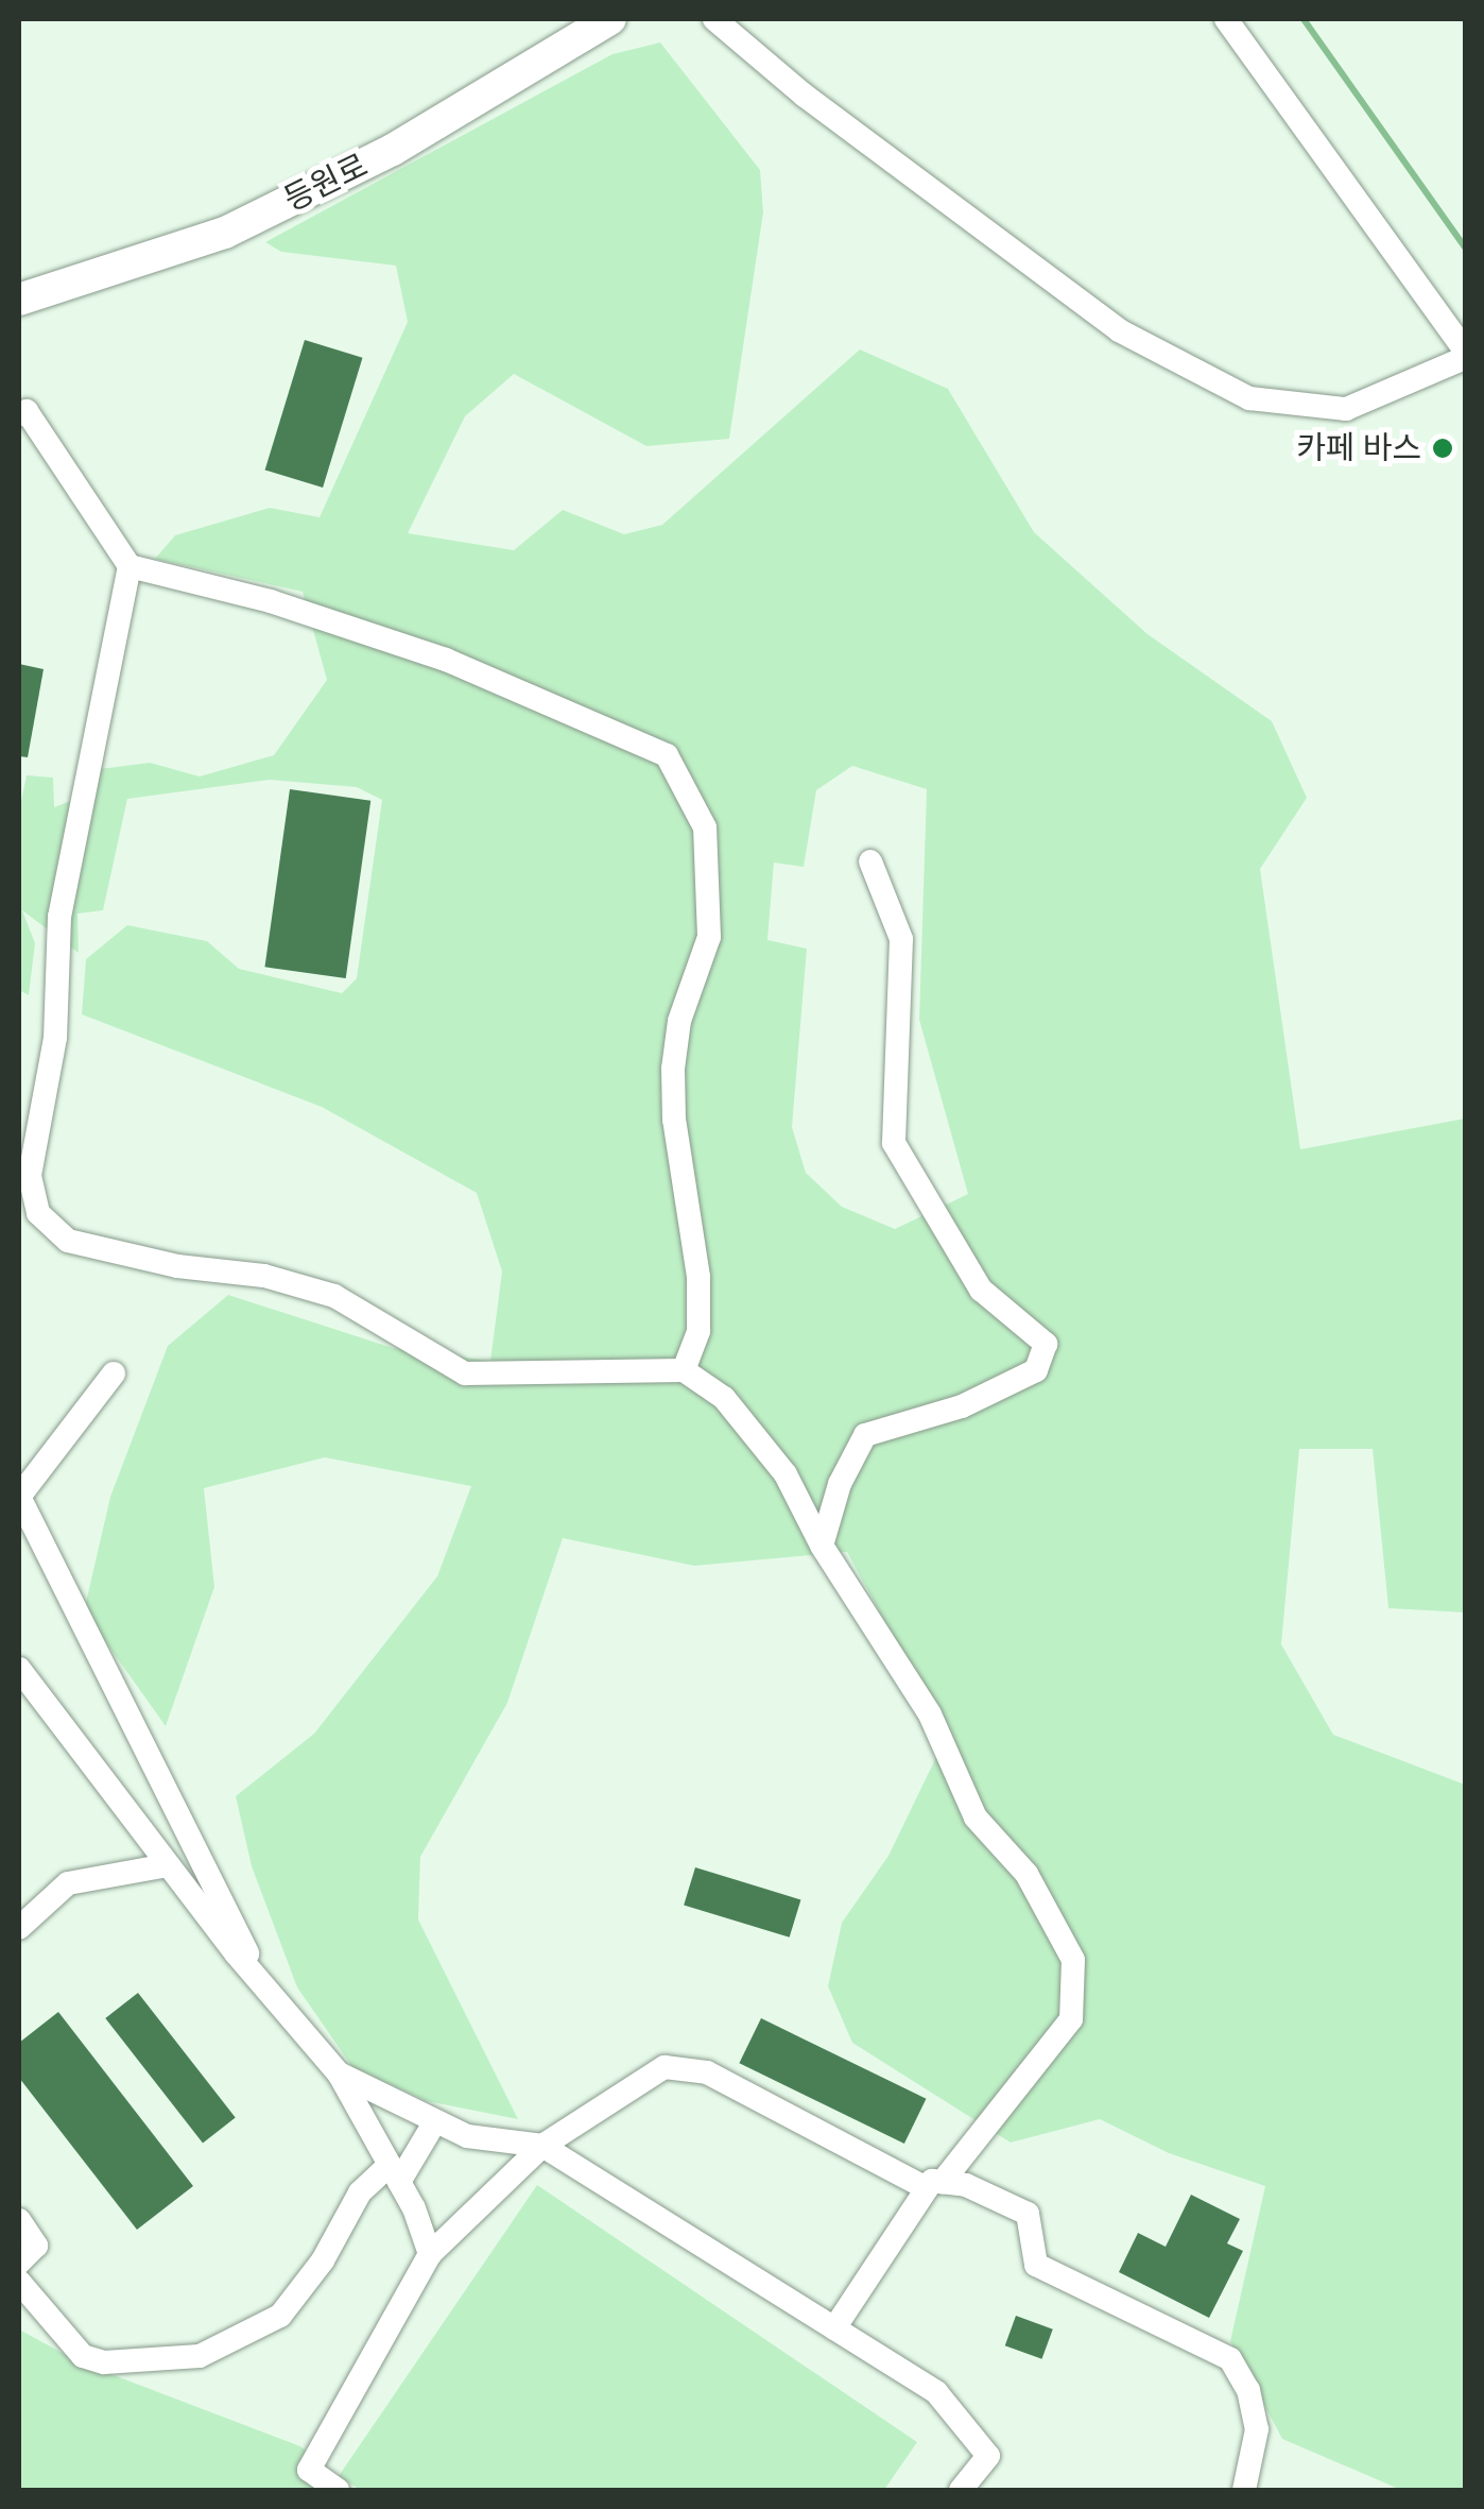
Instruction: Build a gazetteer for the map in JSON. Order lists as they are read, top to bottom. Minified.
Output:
{"streets":{"main road":["등원로"]},"places":["카페 바스"]}
